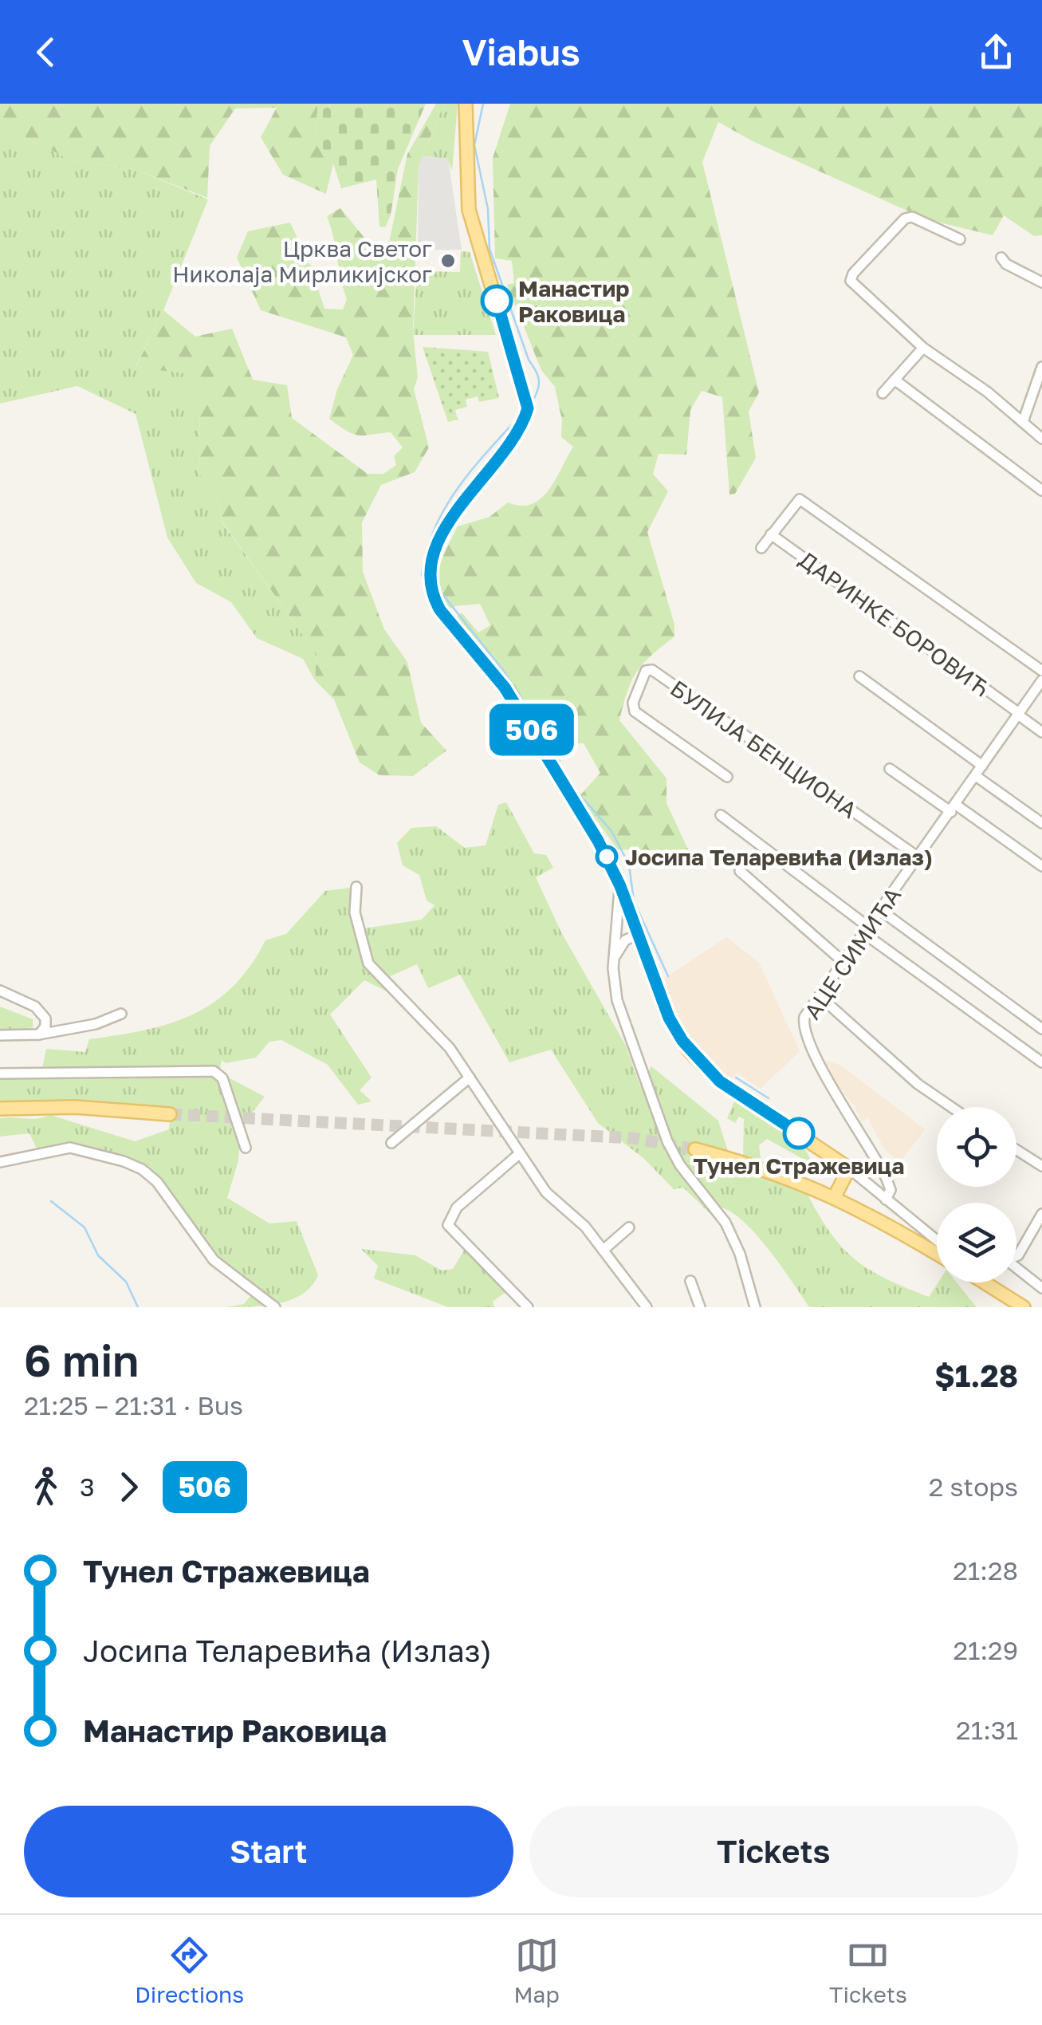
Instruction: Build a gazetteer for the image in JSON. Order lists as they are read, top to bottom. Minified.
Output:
{"streets":{"street":["ДАРИНКЕ БОРОВИЋ","БУЛИЈА БЕНЦИОНА","АЦЕ СИМИЋА"]},"crossings":[["ДАРИНКЕ БОРОВИЋ","АЦЕ СИМИЋА"],["БУЛИЈА БЕНЦИОНА","АЦЕ СИМИЋА"]],"places":["Црква Светог Николаја Мирликијског","Манастир Раковица","Јосипа Теларевића (Излаз)","Тунел Стражевица"],"lines":["bus line 506"],"page":{"header":"Viabus","on_map":"506","heading":["6 min","21:25 – 21:31 · Bus","$1.28"],"legs":["3","506","2 stops"],"list":[{"name":"Тунел Стражевица","value":"21:28"},{"name":"Јосипа Теларевића (Излаз)","value":"21:29"},{"name":"Манастир Раковица","value":"21:31"}],"buttons":["Start","Tickets"],"tabs":["Directions","Map","Tickets"]}}
